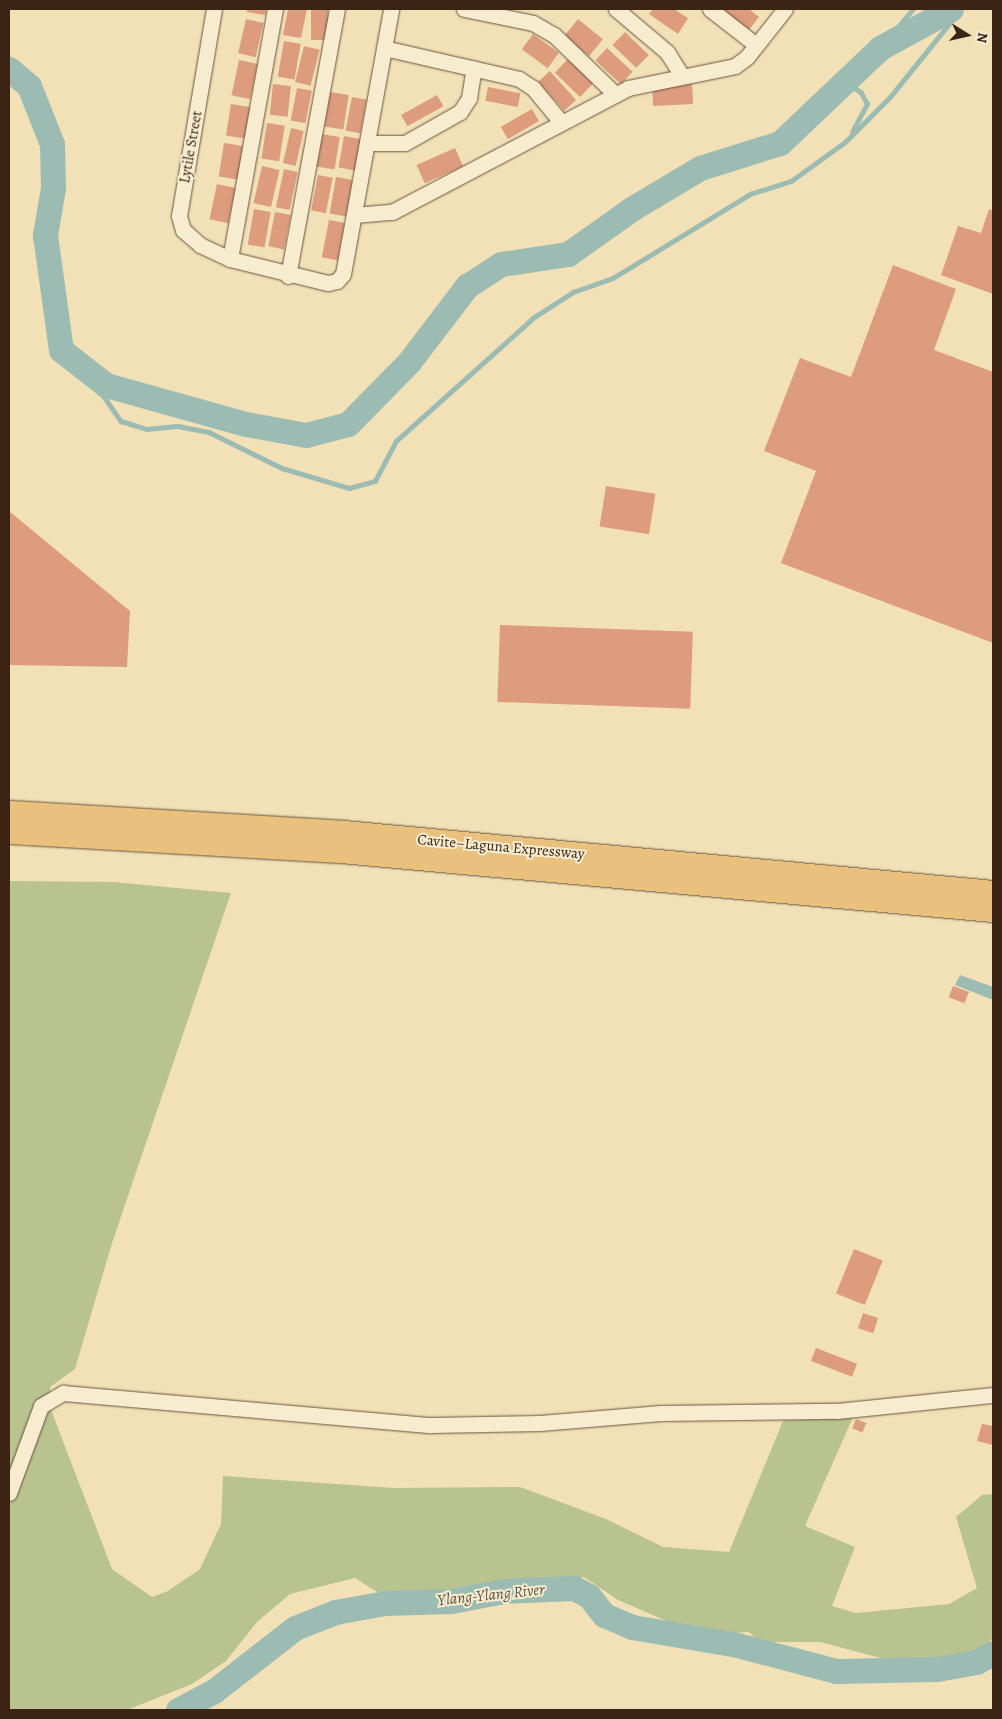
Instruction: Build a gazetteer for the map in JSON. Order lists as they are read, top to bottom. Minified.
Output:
{"streets":{"highway":["Cavite–Laguna Expressway"],"street":["Lytile Street"]},"water":["Ylang-Ylang River"],"north":"right"}
